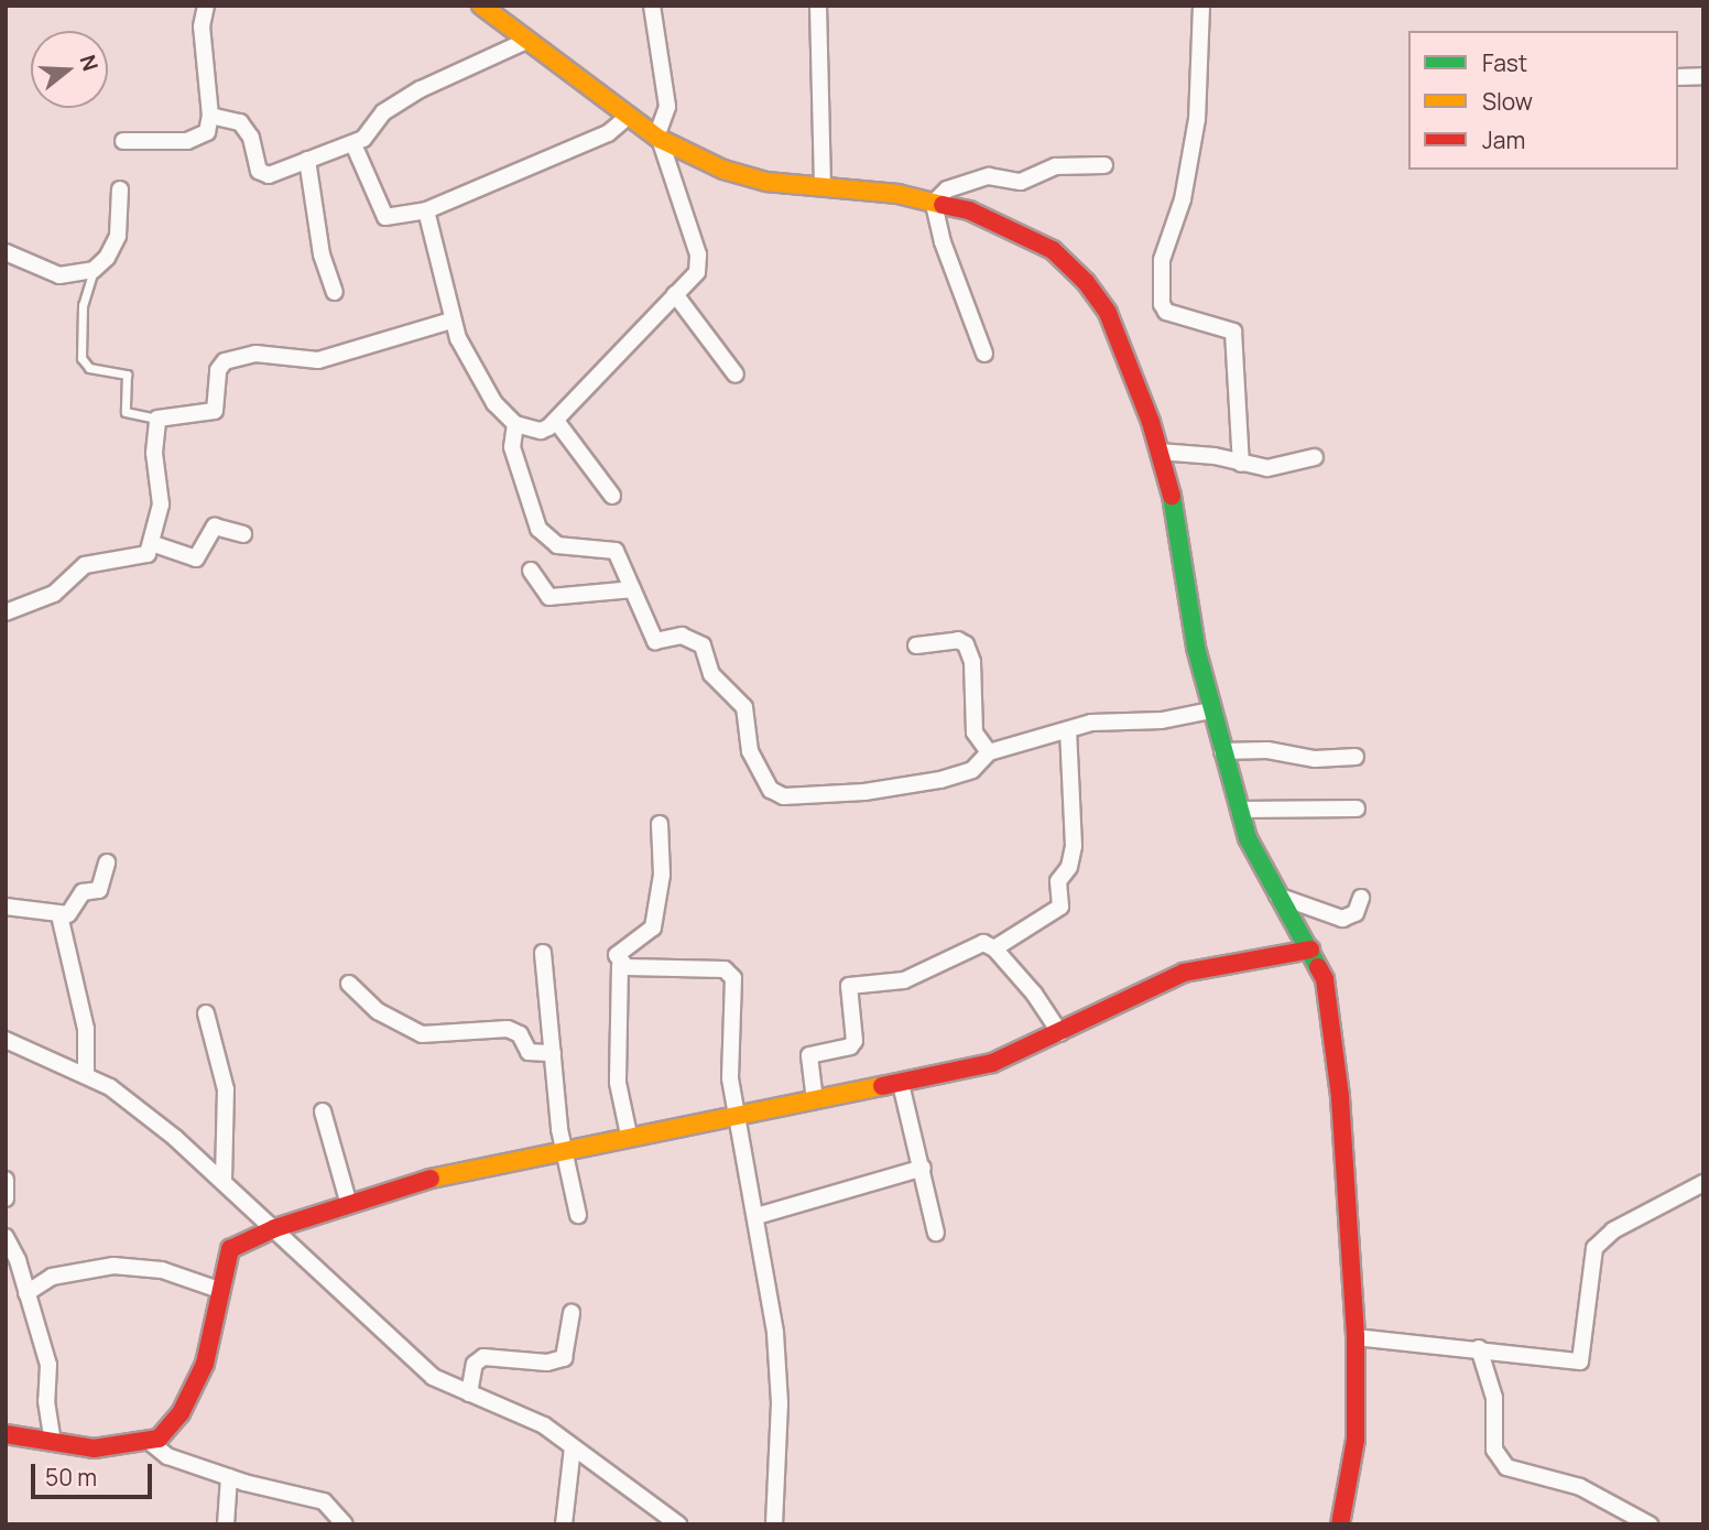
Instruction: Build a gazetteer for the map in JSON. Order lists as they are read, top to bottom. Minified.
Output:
{"legend":["Fast","Slow","Jam"],"scale_bar":"50 m","north":"right"}
